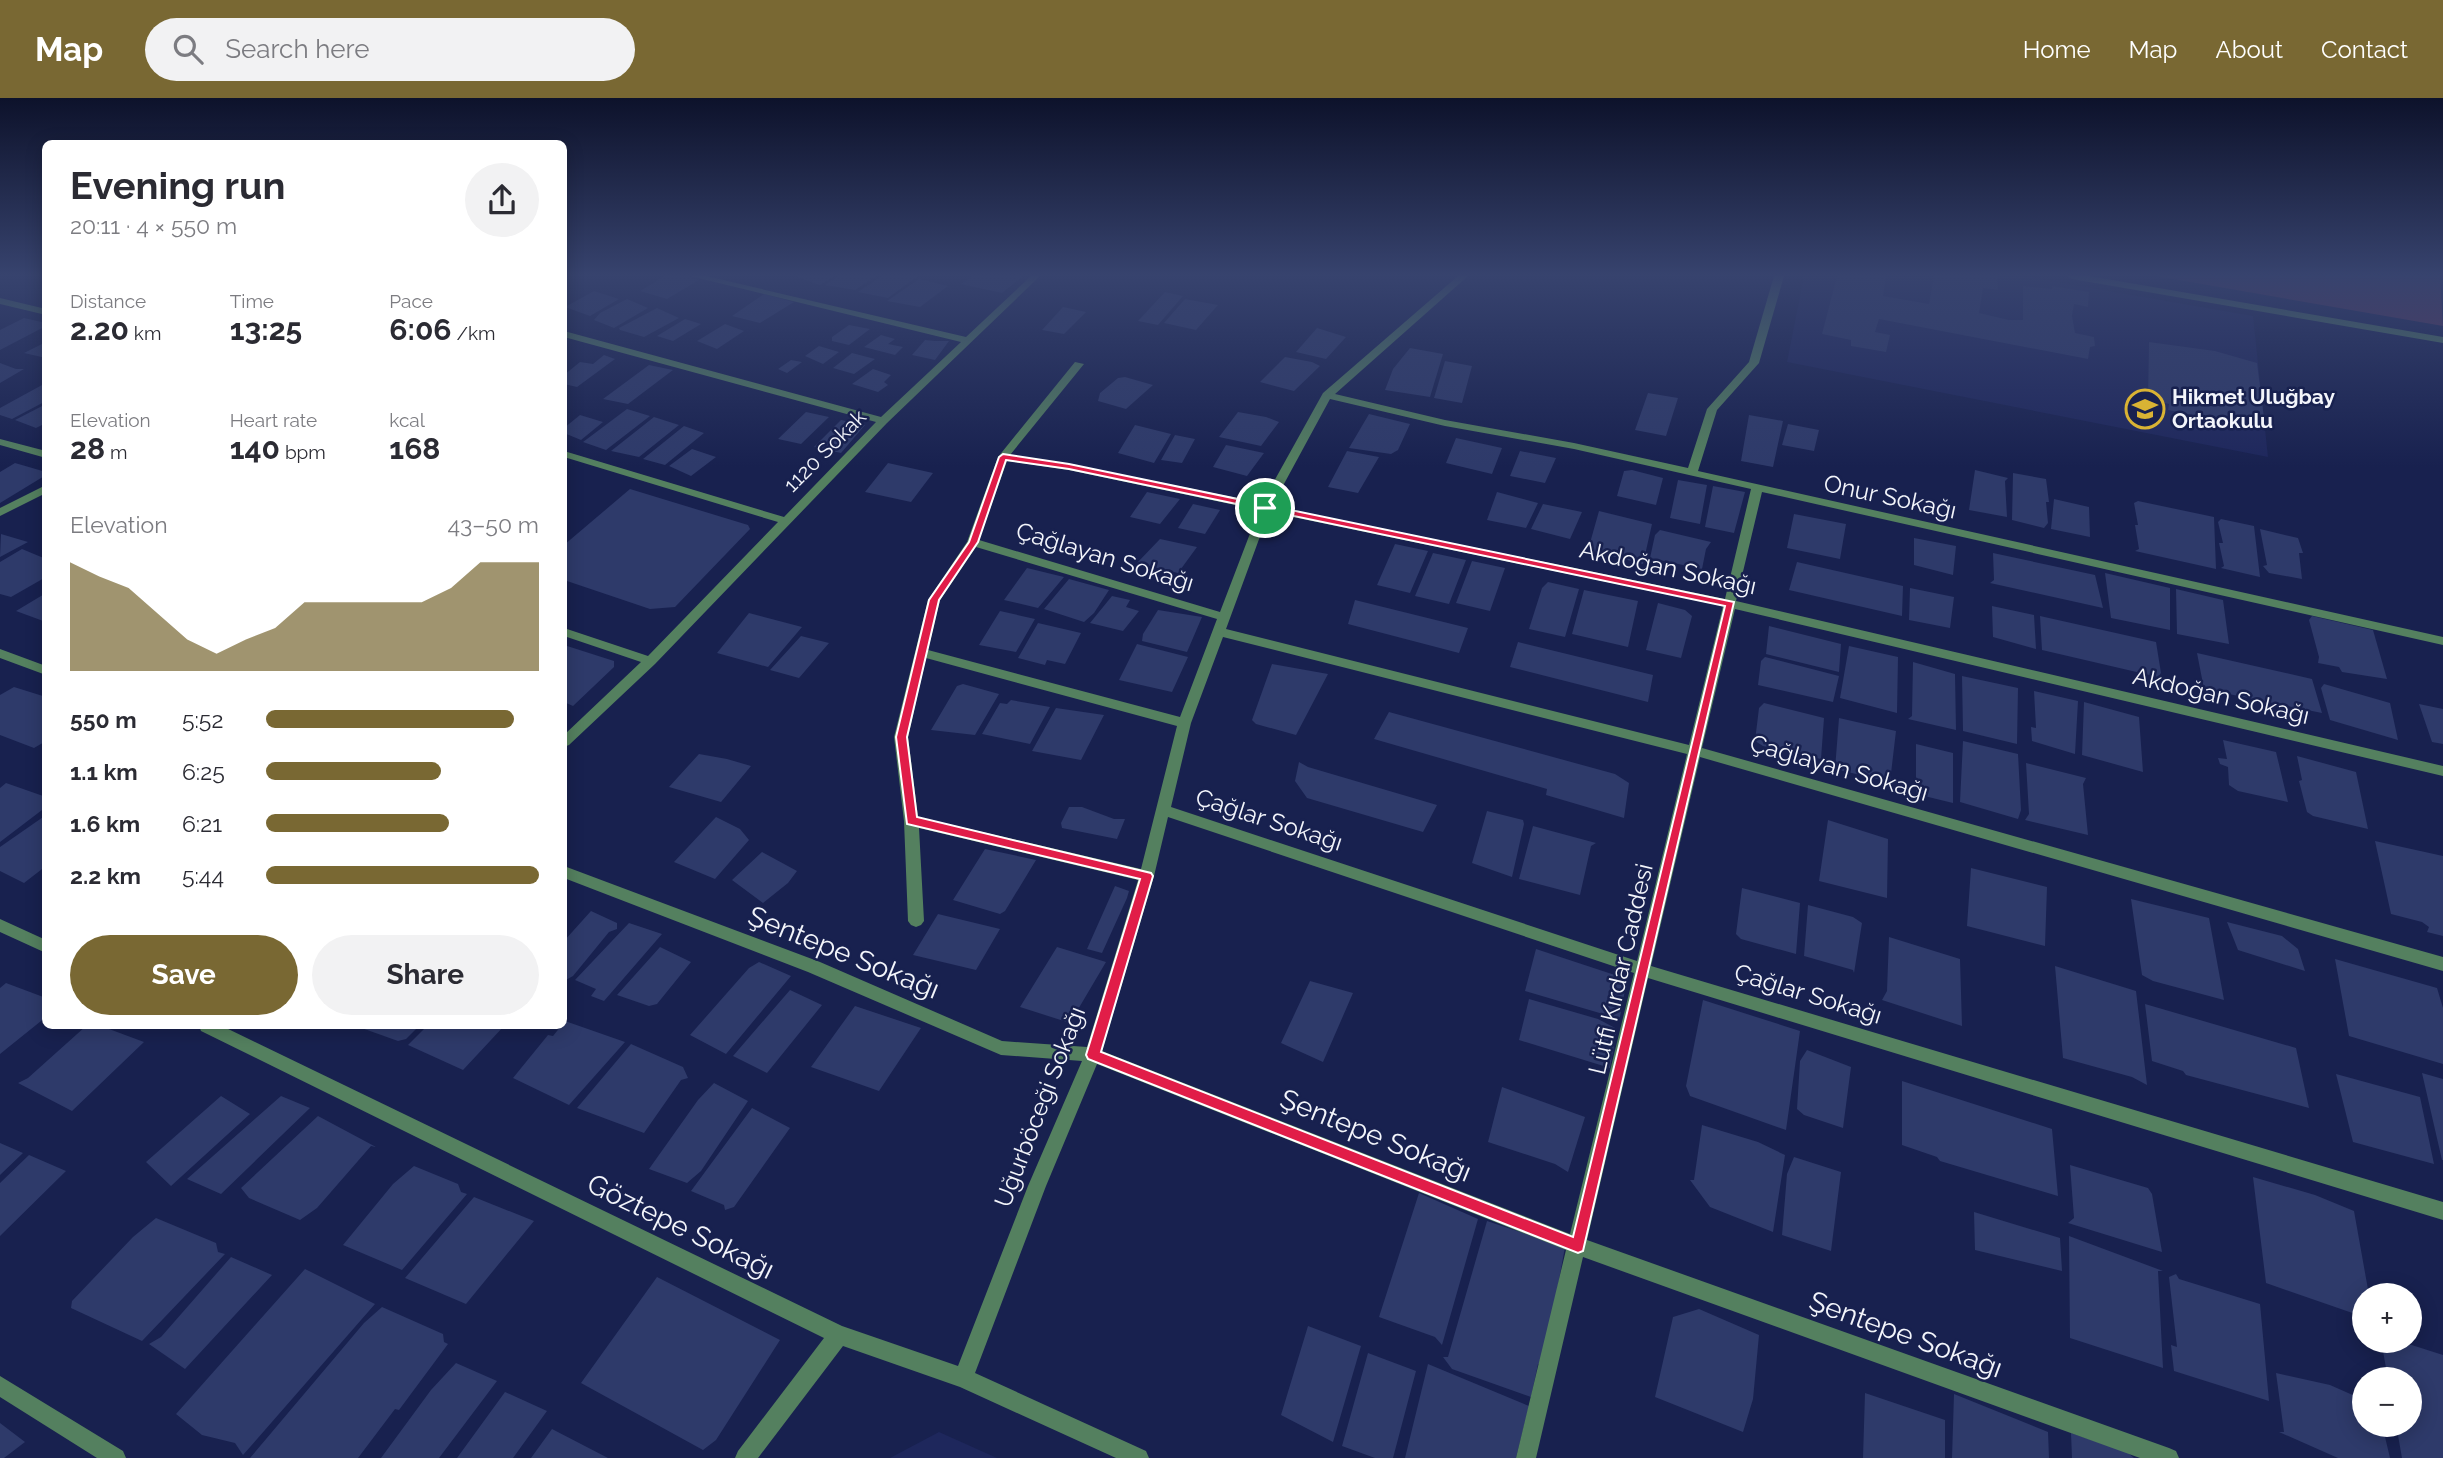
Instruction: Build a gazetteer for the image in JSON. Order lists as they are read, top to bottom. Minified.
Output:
{"streets":{"street":["1120 Sokak","Onur Sokağı","Çağlayan Sokağı","Akdoğan Sokağı","Çağlar Sokağı","Şentepe Sokağı","Lütfi Kırdar Caddesi","Uğurböceği Sokağı","Göztepe Sokağı"]},"crossings":[["Onur Sokağı","Lütfi Kırdar Caddesi"],["Onur Sokağı","Uğurböceği Sokağı"],["Çağlayan Sokağı","Lütfi Kırdar Caddesi"],["Çağlayan Sokağı","Uğurböceği Sokağı"],["Akdoğan Sokağı","Lütfi Kırdar Caddesi"],["Akdoğan Sokağı","Uğurböceği Sokağı"],["Çağlar Sokağı","Lütfi Kırdar Caddesi"],["Çağlar Sokağı","Uğurböceği Sokağı"],["Şentepe Sokağı","Lütfi Kırdar Caddesi"],["Şentepe Sokağı","Uğurböceği Sokağı"],["Uğurböceği Sokağı","Göztepe Sokağı"]],"places":{"school or university":["Hikmet Uluğbay Ortaokulu"]},"page":{"header":"Map","search":"Search here","nav":["Home","Map","About","Contact"],"heading":["Evening run","20:11 · 4 × 550 m"],"stats":[["Distance","2.20 km"],["Time","13:25"],["Pace","6:06 /km"],["Elevation","28 m"],["Heart rate","140 bpm"],["kcal","168"]],"chart":["Elevation","43–50 m"],"list":[{"name":"550 m","note":"5:52"},{"name":"1.1 km","note":"6:25"},{"name":"1.6 km","note":"6:21"},{"name":"2.2 km","note":"5:44"}],"buttons":["Save","Share"],"map_buttons":["+","−"]}}
